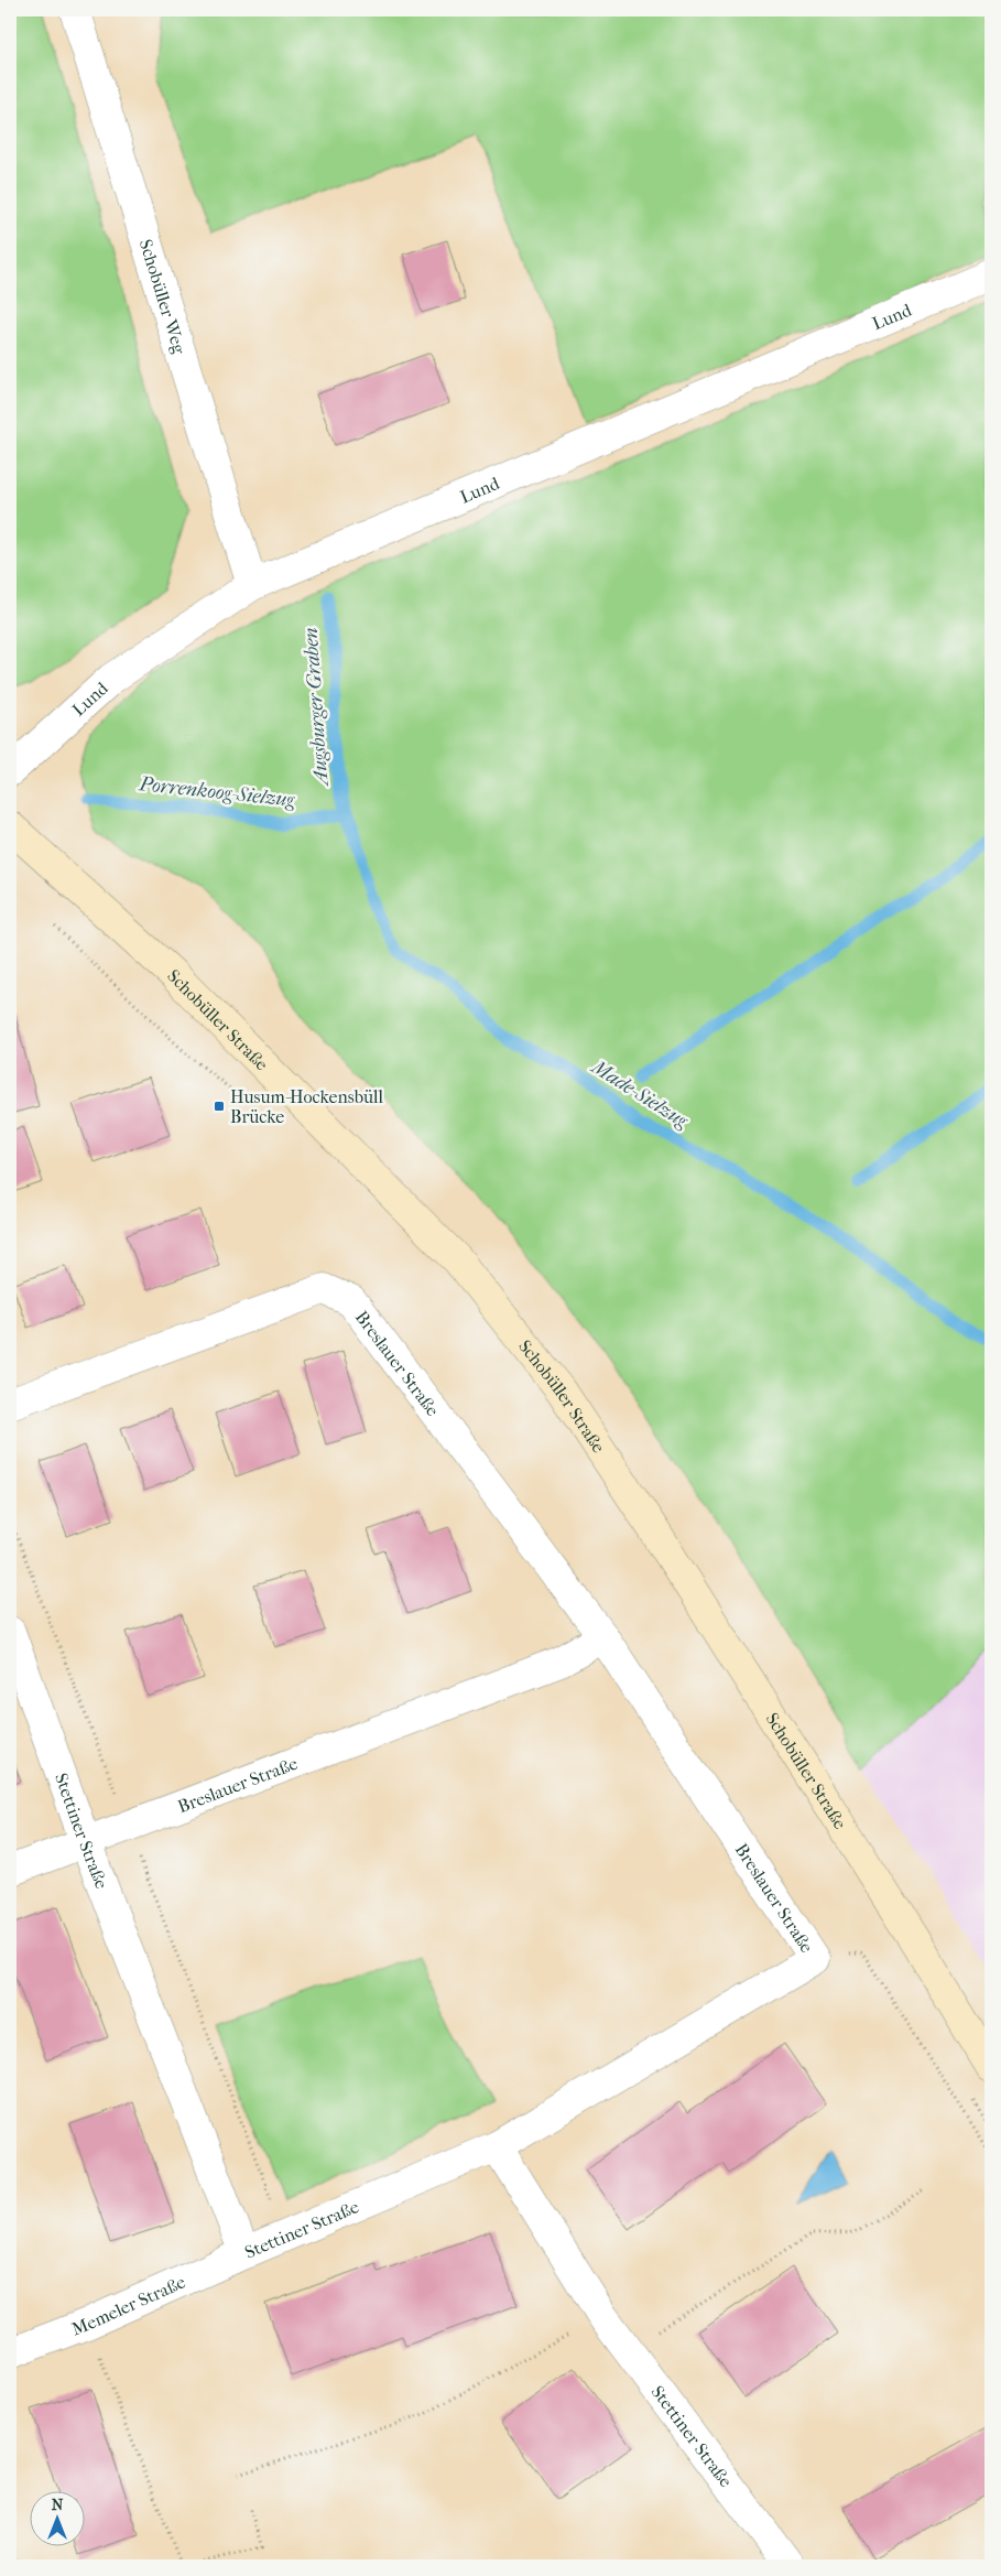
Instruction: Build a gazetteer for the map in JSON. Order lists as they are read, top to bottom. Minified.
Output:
{"streets":{"main road":["Schobüller Straße"],"street":["Schobüller Weg","Lund","Breslauer Straße","Stettiner Straße","Memeler Straße"]},"crossings":[["Schobüller Weg","Lund"],["Breslauer Straße","Stettiner Straße"],["Stettiner Straße","Memeler Straße"]],"water":["Augsburger Graben","Porrenkoog-Sielzug","Made-Sielzug"],"places":{"transit":["Husum-Hockensbüll Brücke"]},"north":"top"}
